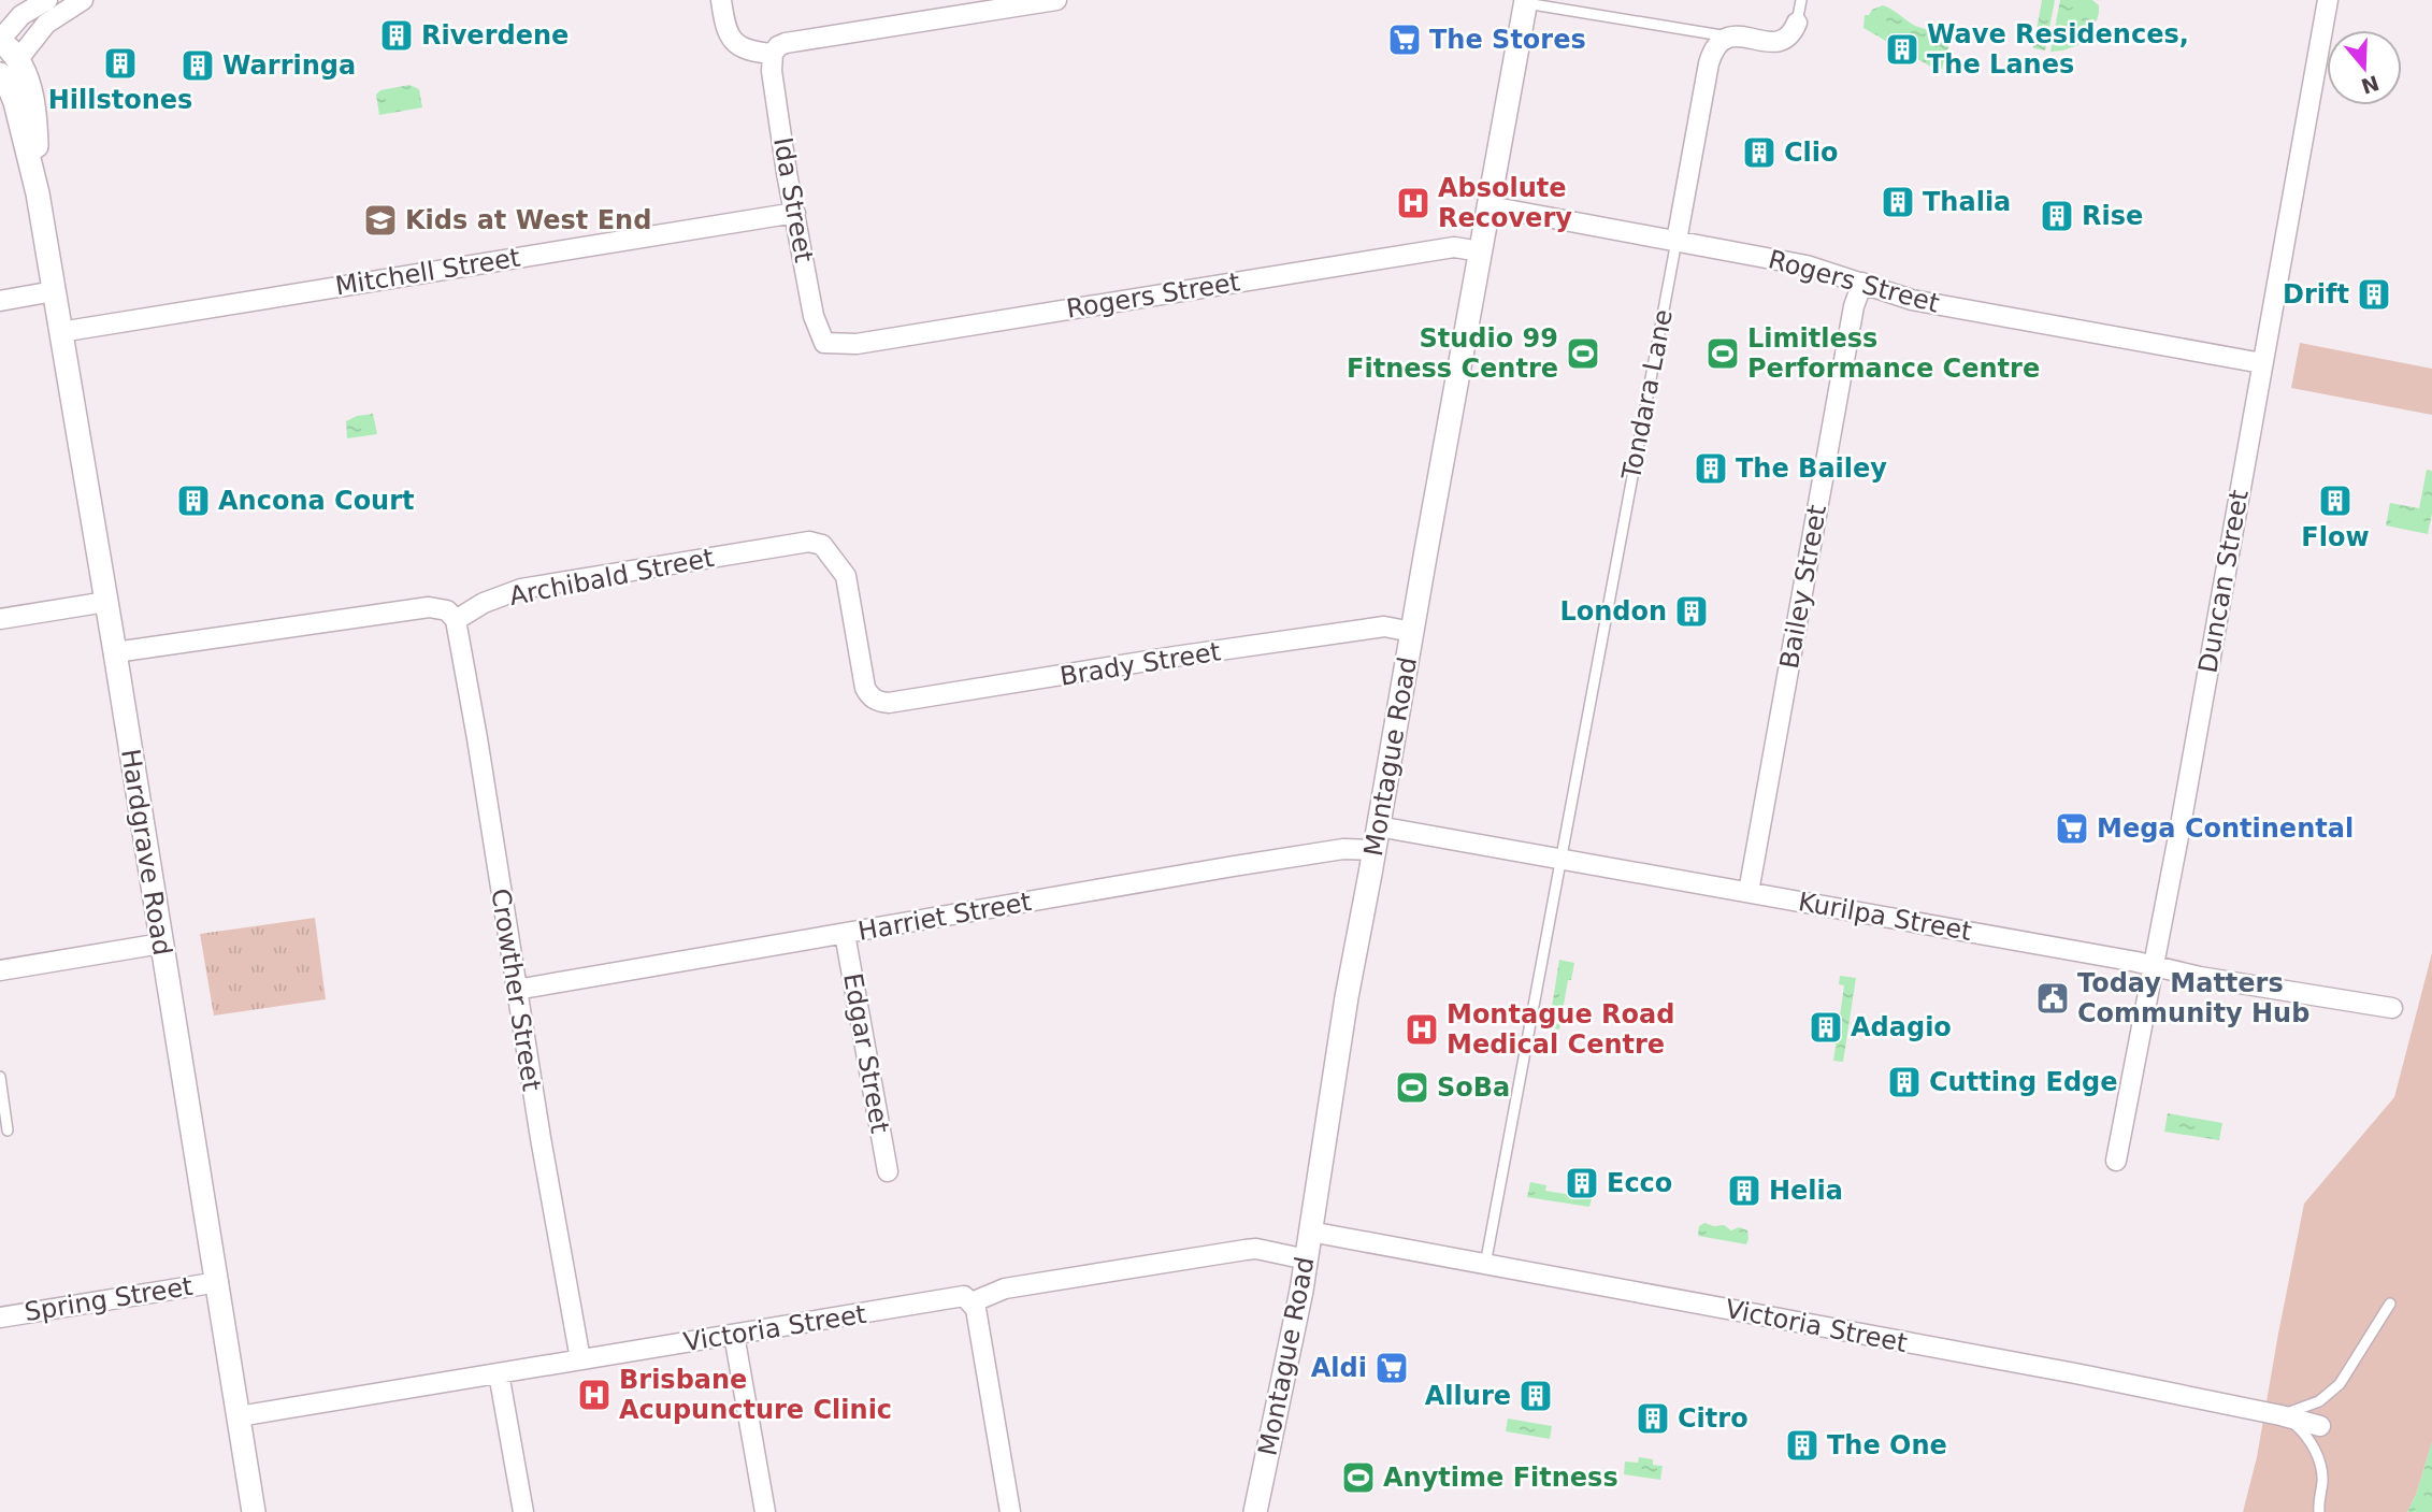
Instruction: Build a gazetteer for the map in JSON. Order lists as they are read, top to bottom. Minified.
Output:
{"streets":{"street":["Ida Street","Mitchell Street","Rogers Street","Tondara Lane","Archibald Street","Duncan Street","Bailey Street","Brady Street","Montague Road","Hardgrave Road","Harriet Street","Kurilpa Street","Crowther Street","Edgar Street","Spring Street","Victoria Street"]},"crossings":[["Ida Street","Mitchell Street"],["Ida Street","Rogers Street"],["Mitchell Street","Hardgrave Road"],["Rogers Street","Tondara Lane"],["Rogers Street","Duncan Street"],["Rogers Street","Bailey Street"],["Rogers Street","Montague Road"],["Tondara Lane","Kurilpa Street"],["Tondara Lane","Victoria Street"],["Archibald Street","Brady Street"],["Archibald Street","Crowther Street"],["Duncan Street","Kurilpa Street"],["Bailey Street","Kurilpa Street"],["Brady Street","Montague Road"],["Montague Road","Harriet Street"],["Montague Road","Kurilpa Street"],["Montague Road","Victoria Street"],["Hardgrave Road","Spring Street"],["Hardgrave Road","Victoria Street"],["Harriet Street","Crowther Street"],["Harriet Street","Edgar Street"],["Crowther Street","Victoria Street"]],"places":{"building":["Riverdene","Wave Residences, The Lanes","Hillstones","Warringa","Clio","Thalia","Rise","Drift","The Bailey","Ancona Court","Flow","London","Adagio","Cutting Edge","Ecco","Helia","Allure","Citro","The One"],"supermarket":["The Stores","Mega Continental","Aldi"],"hospital":["Absolute Recovery","Montague Road Medical Centre","Brisbane Acupuncture Clinic"],"school or university":["Kids at West End"],"sports":["Studio 99 Fitness Centre","Limitless Performance Centre","SoBa","Anytime Fitness"],"public building":["Today Matters Community Hub"]},"north":"bottom"}
